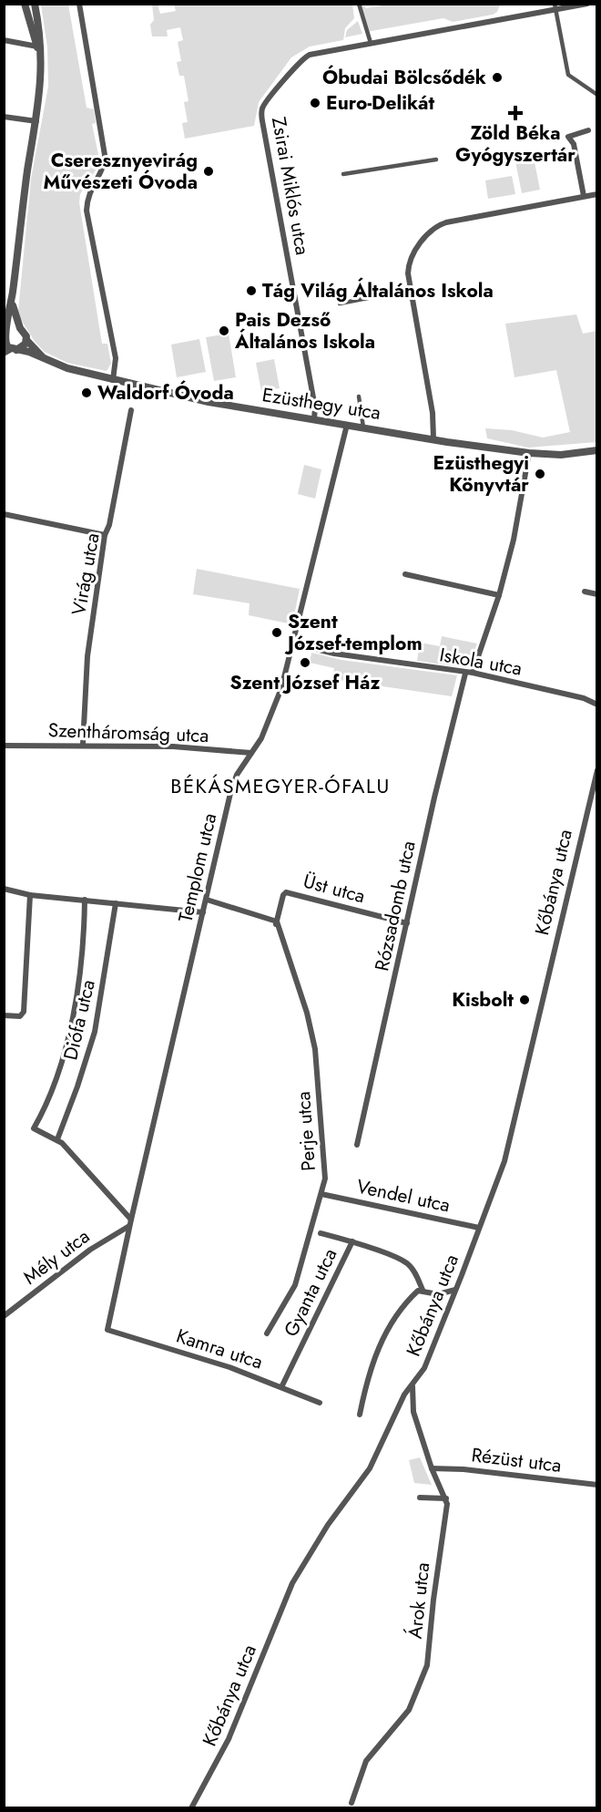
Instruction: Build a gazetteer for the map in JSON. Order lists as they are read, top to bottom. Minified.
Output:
{"streets":{"street":["Zsirai Miklós utca","Ezüsthegy utca","Virág utca","Iskola utca","Szentháromság utca","Templom utca","Kőbánya utca","Üst utca","Rózsadomb utca","Diófa utca","Perje utca","Vendel utca","Mély utca","Gyanta utca","Kamra utca","Rézüst utca","Árok utca"]},"crossings":[["Zsirai Miklós utca","Ezüsthegy utca"],["Ezüsthegy utca","Templom utca"],["Virág utca","Szentháromság utca"],["Iskola utca","Templom utca"],["Iskola utca","Rózsadomb utca"],["Szentháromság utca","Templom utca"],["Templom utca","Mély utca"],["Templom utca","Kamra utca"],["Kőbánya utca","Vendel utca"],["Kőbánya utca","Árok utca"],["Üst utca","Rózsadomb utca"],["Üst utca","Perje utca"],["Perje utca","Vendel utca"],["Gyanta utca","Kamra utca"],["Rézüst utca","Árok utca"]],"districts":["BÉKÁSMEGYER-ÓFALU"],"places":{"other":["Óbudai Bölcsődék","Euro-Delikát","Cseresznyevirág Művészeti Óvoda","Tág Világ Általános Iskola","Pais Dezső Általános Iskola","Waldorf Óvoda","Ezüsthegyi Könyvtár","Szent József-templom","Szent József Ház","Kisbolt"],"health":["Zöld Béka Gyógyszertár"]}}
